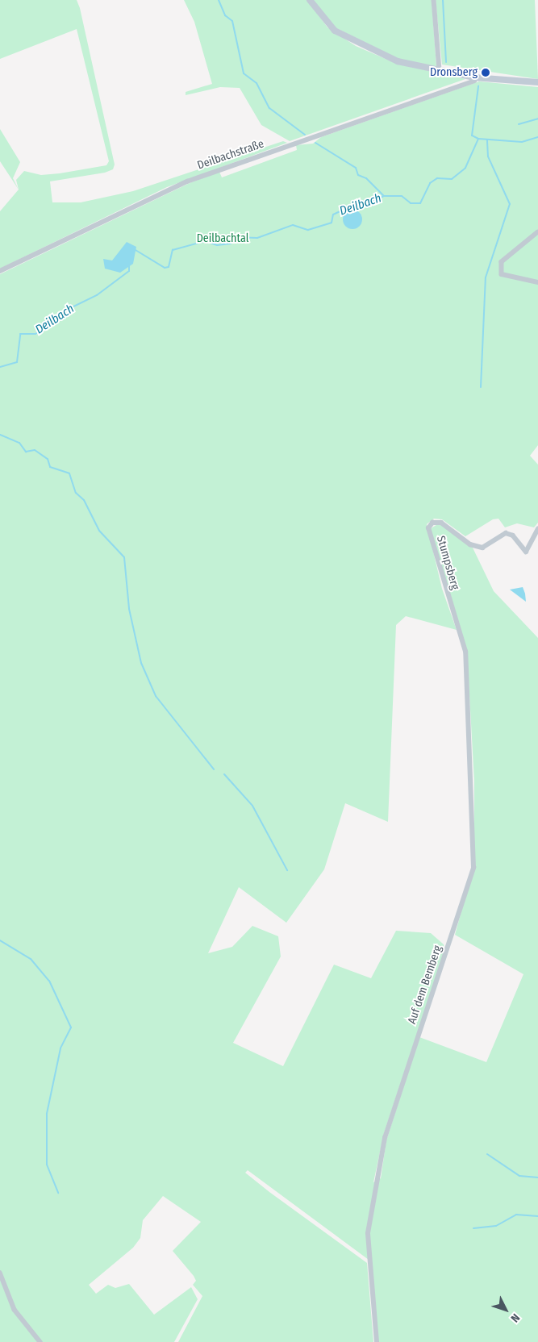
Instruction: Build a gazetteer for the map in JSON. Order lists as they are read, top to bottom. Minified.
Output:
{"streets":{"street":["Deilbachstraße","Stumpsberg","Auf dem Bemberg"]},"crossings":[["Stumpsberg","Auf dem Bemberg"]],"water":["Deilbach"],"parks":["Deilbachtal"],"places":["Dronsberg"],"north":"bottom right"}
